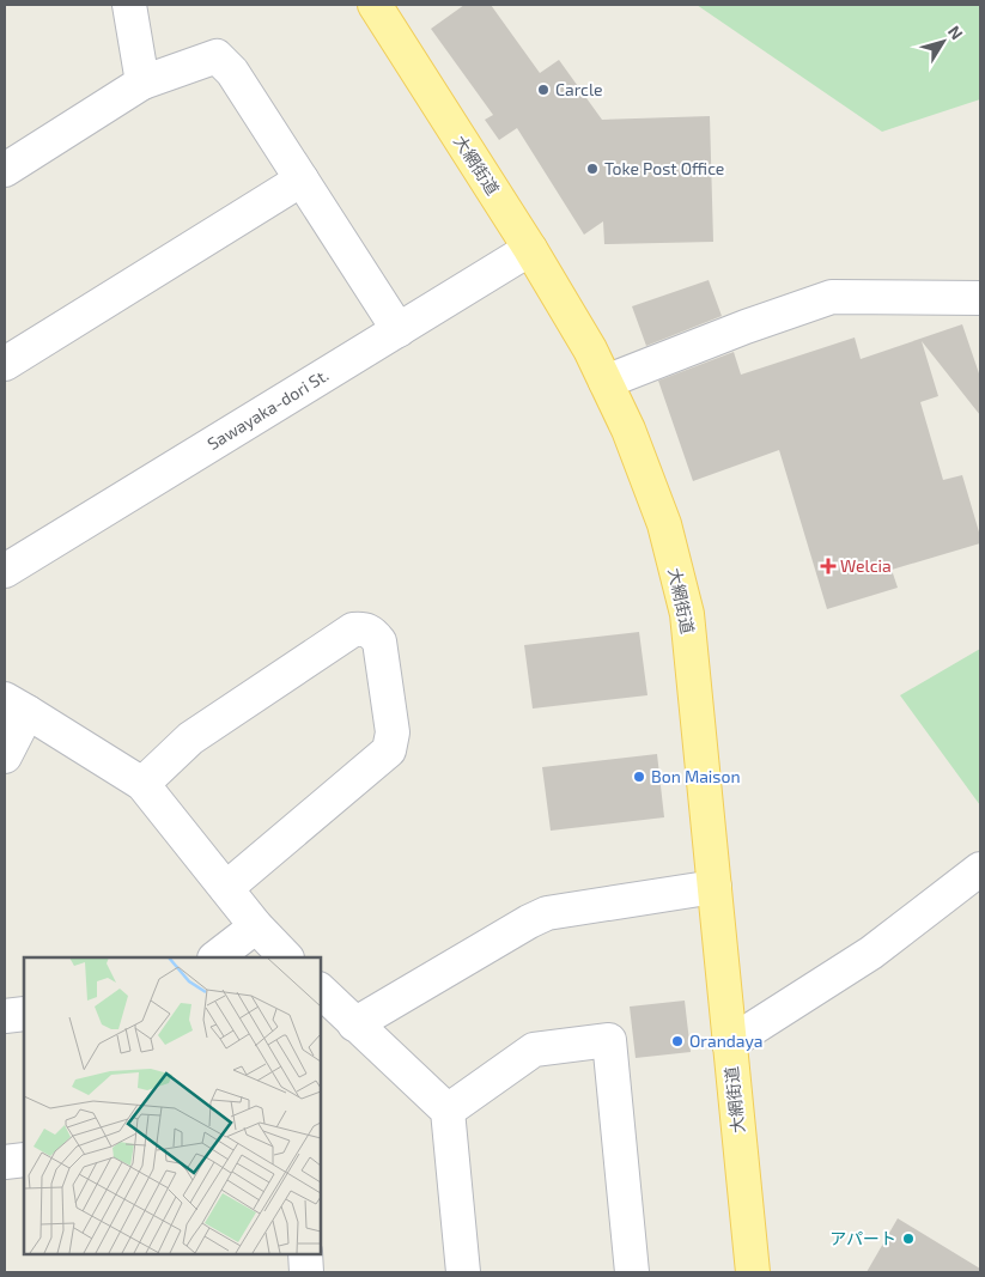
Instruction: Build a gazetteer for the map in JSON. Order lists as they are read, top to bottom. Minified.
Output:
{"streets":{"main road":["大網街道"],"street":["Sawayaka-dori St."]},"crossings":[["大網街道","Sawayaka-dori St."]],"places":{"other":["Carcle","Toke Post Office","Bon Maison","Orandaya","アパート"],"health":["Welcia"]},"north":"top right"}
